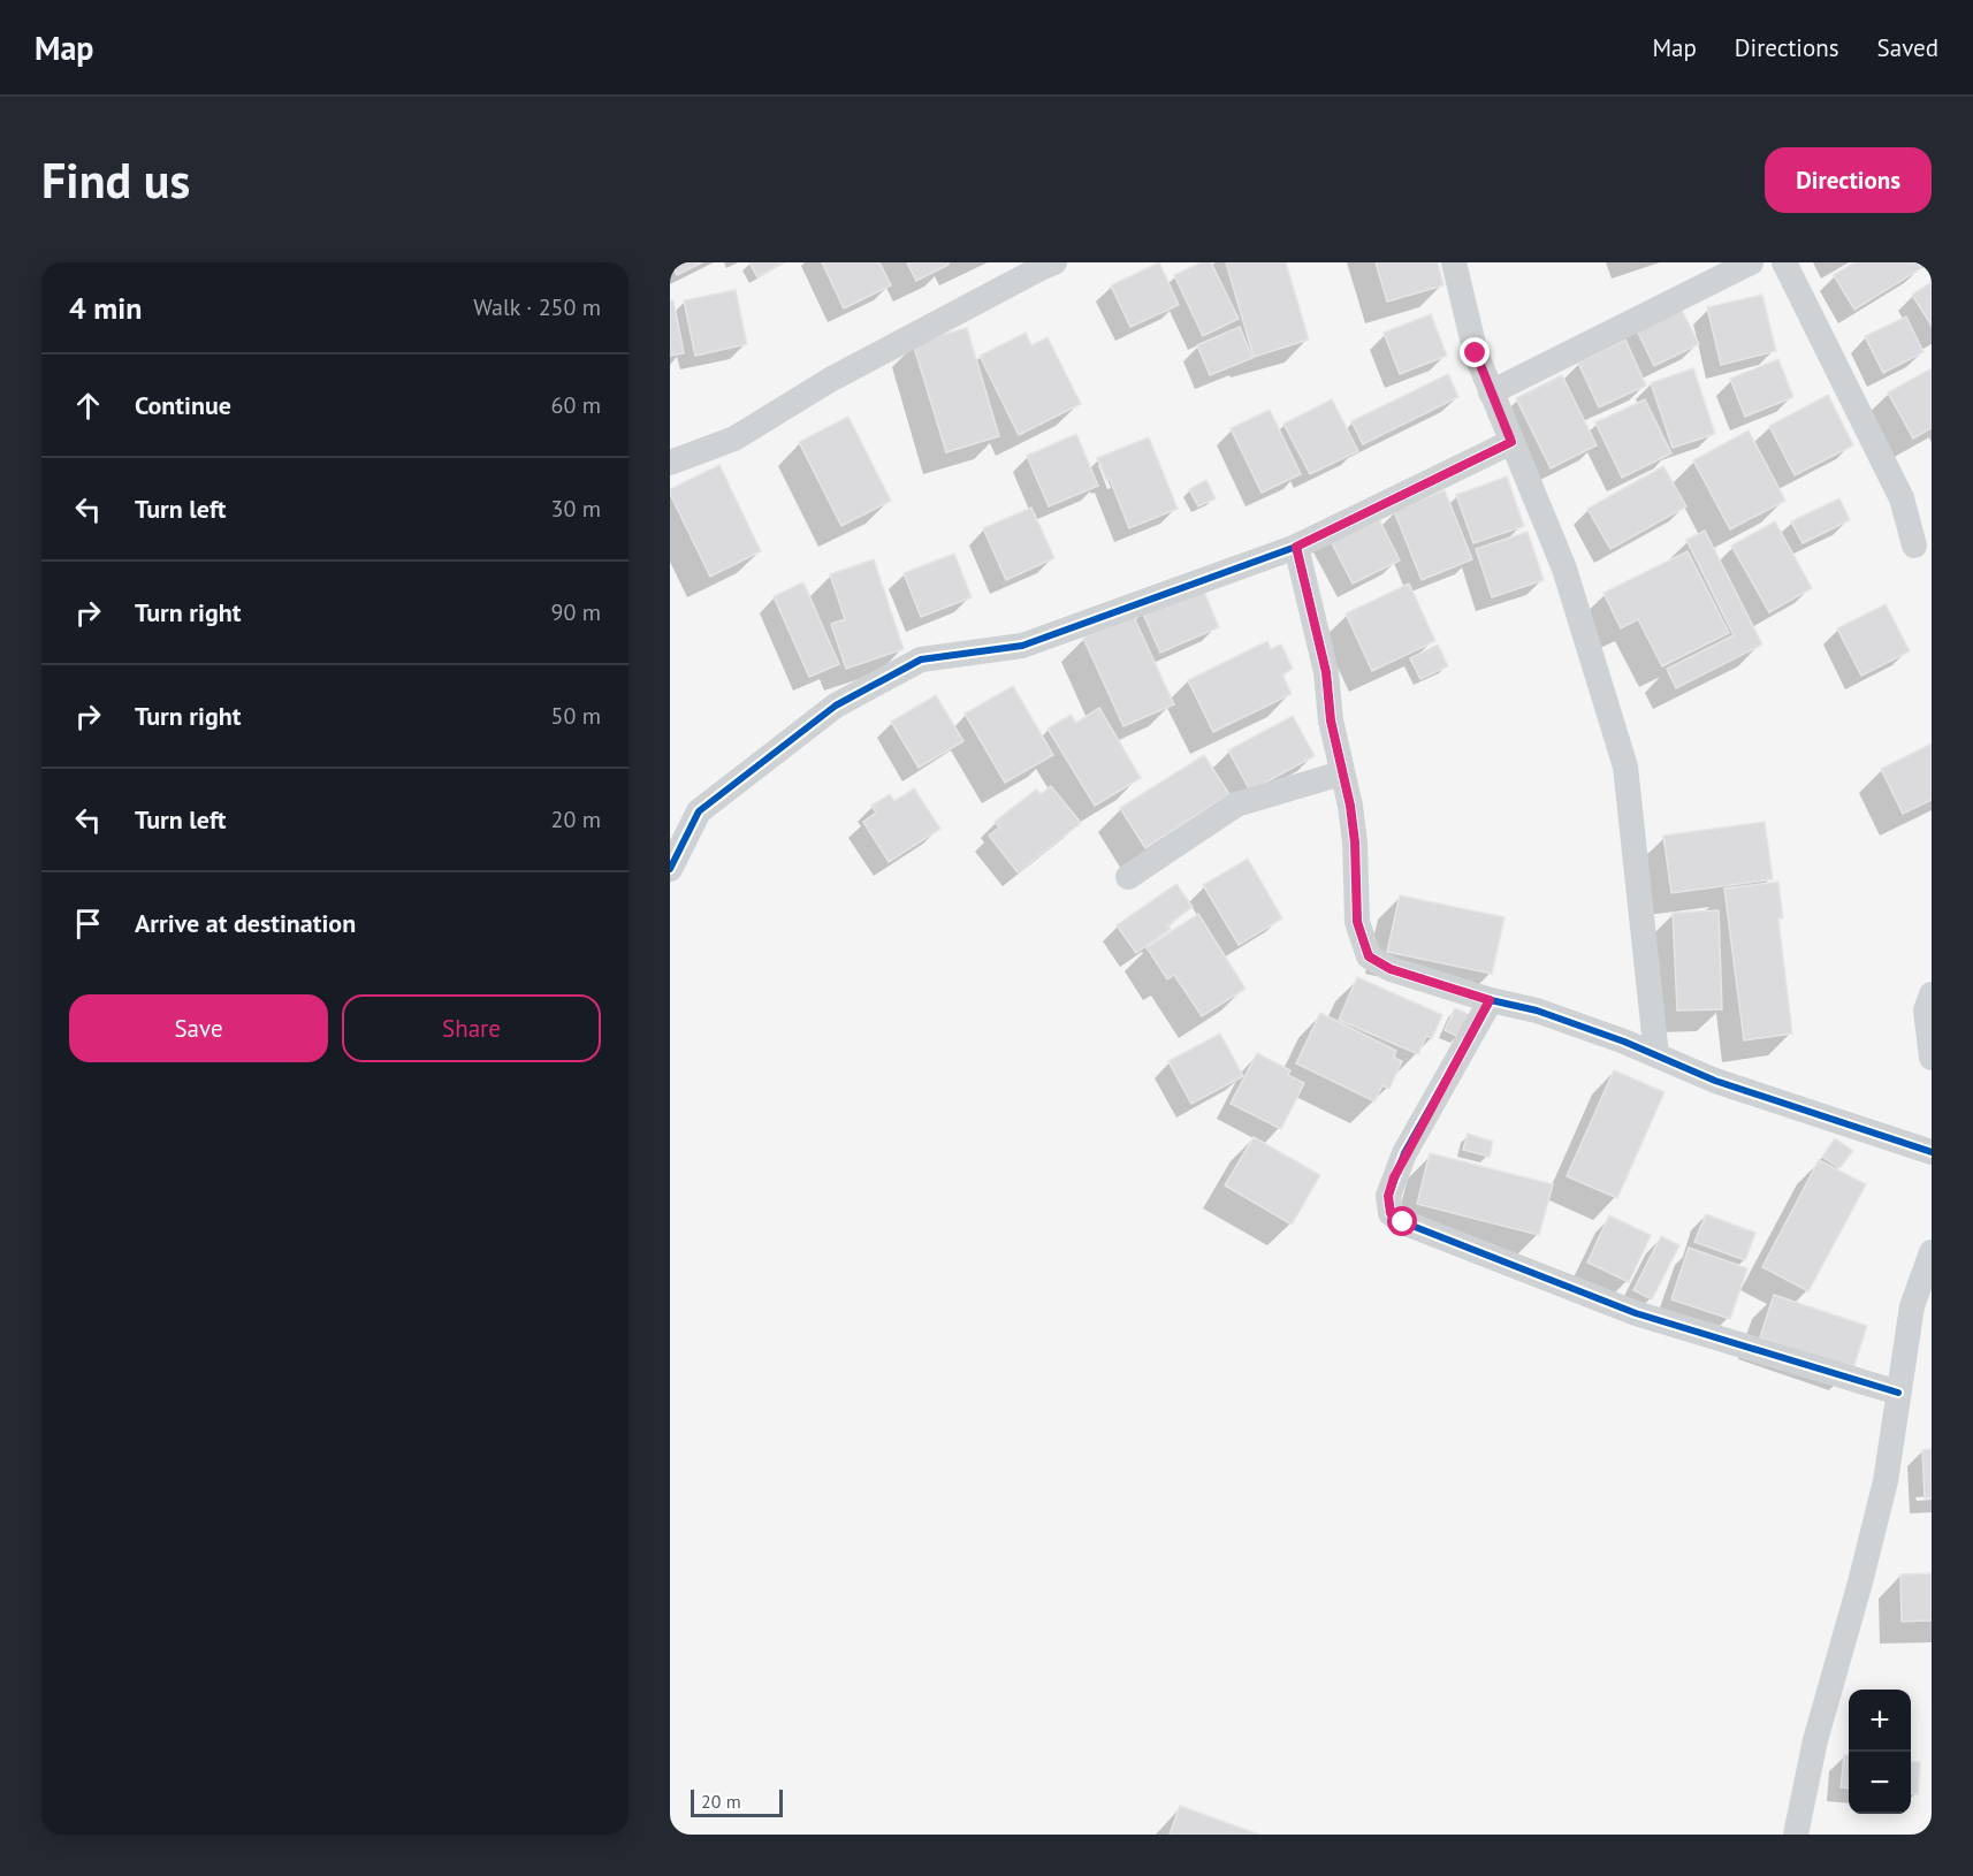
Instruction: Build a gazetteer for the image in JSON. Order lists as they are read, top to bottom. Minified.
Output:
{"scale_bar":"20 m","page":{"header":"Map","nav":["Map","Directions","Saved"],"buttons":["Directions",["Save","Share"]],"title":"Find us","heading":["4 min","Walk · 250 m"],"list":[["Continue","60 m"],["Turn left","30 m"],["Turn right","90 m"],["Turn right","50 m"],["Turn left","20 m"],"Arrive at destination"],"map_buttons":["+","−"],"scale":"20 m"}}
